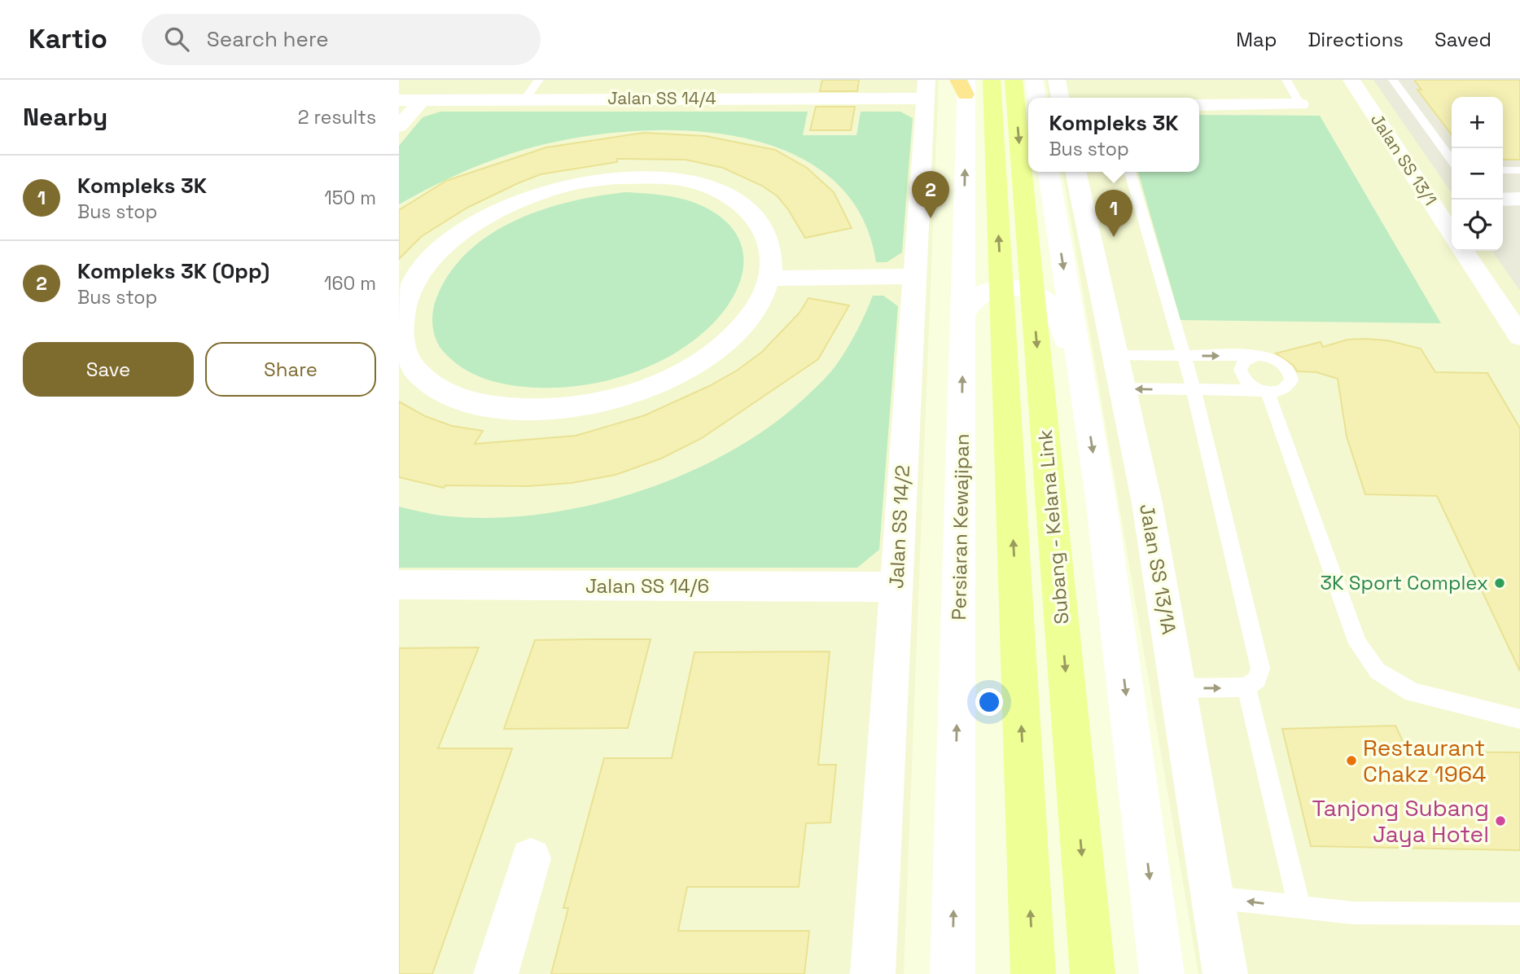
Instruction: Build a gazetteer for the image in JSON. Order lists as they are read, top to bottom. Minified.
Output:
{"streets":{"main road":["Subang - Kelana Link"],"street":["Jalan SS 14/4","Jalan SS 13/1","Jalan SS 14/2","Persiaran Kewajipan","Jalan SS 13/1A","Jalan SS 14/6"]},"crossings":[["Jalan SS 14/4","Jalan SS 14/2"],["Jalan SS 14/2","Jalan SS 14/6"],["Persiaran Kewajipan","Subang - Kelana Link"]],"places":["3K Sport Complex","Restaurant Chakz 1964","Tanjong Subang Jaya Hotel"],"page":{"header":"Kartio","search":"Search here","nav":["Map","Directions","Saved"],"heading":["Nearby","2 results"],"map_buttons":["+","−"],"popup":["Kompleks 3K","Bus stop"],"list":[{"mark":"1","name":"Kompleks 3K","note":"Bus stop","value":"150 m"},{"mark":"2","name":"Kompleks 3K (Opp)","note":"Bus stop","value":"160 m"}],"pins":["2","1"],"buttons":["Save","Share"]}}
